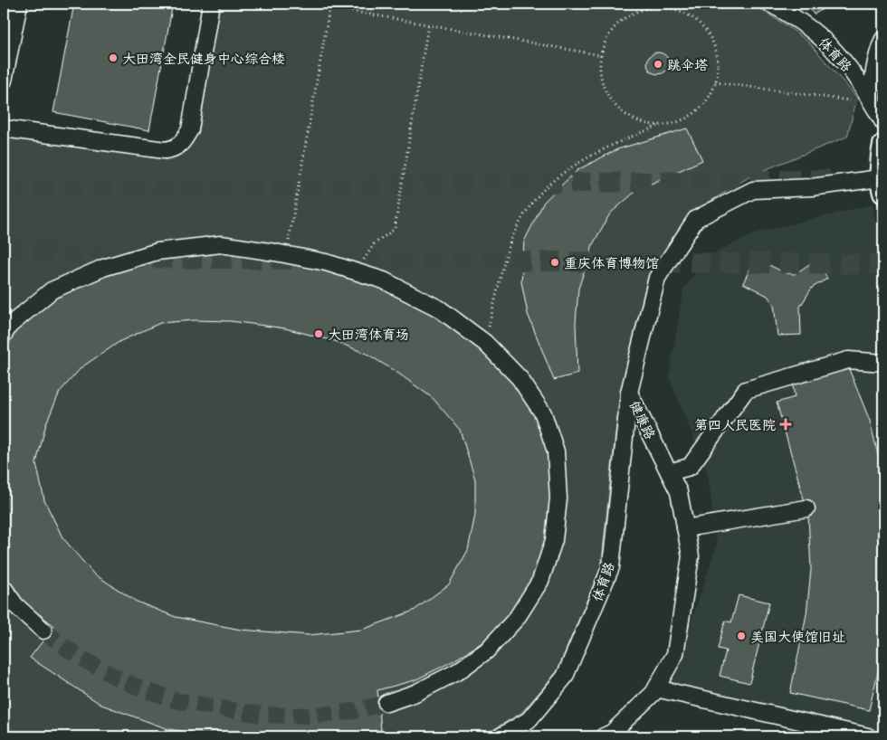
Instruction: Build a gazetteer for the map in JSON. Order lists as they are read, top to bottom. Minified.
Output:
{"streets":{"street":["体育路","健康路"]},"crossings":[["体育路","健康路"]],"places":{"other":["大田湾全民健身中心综合楼","跳伞塔","重庆体育博物馆","大田湾体育场","美国大使馆旧址"],"health":["第四人民医院"]}}
